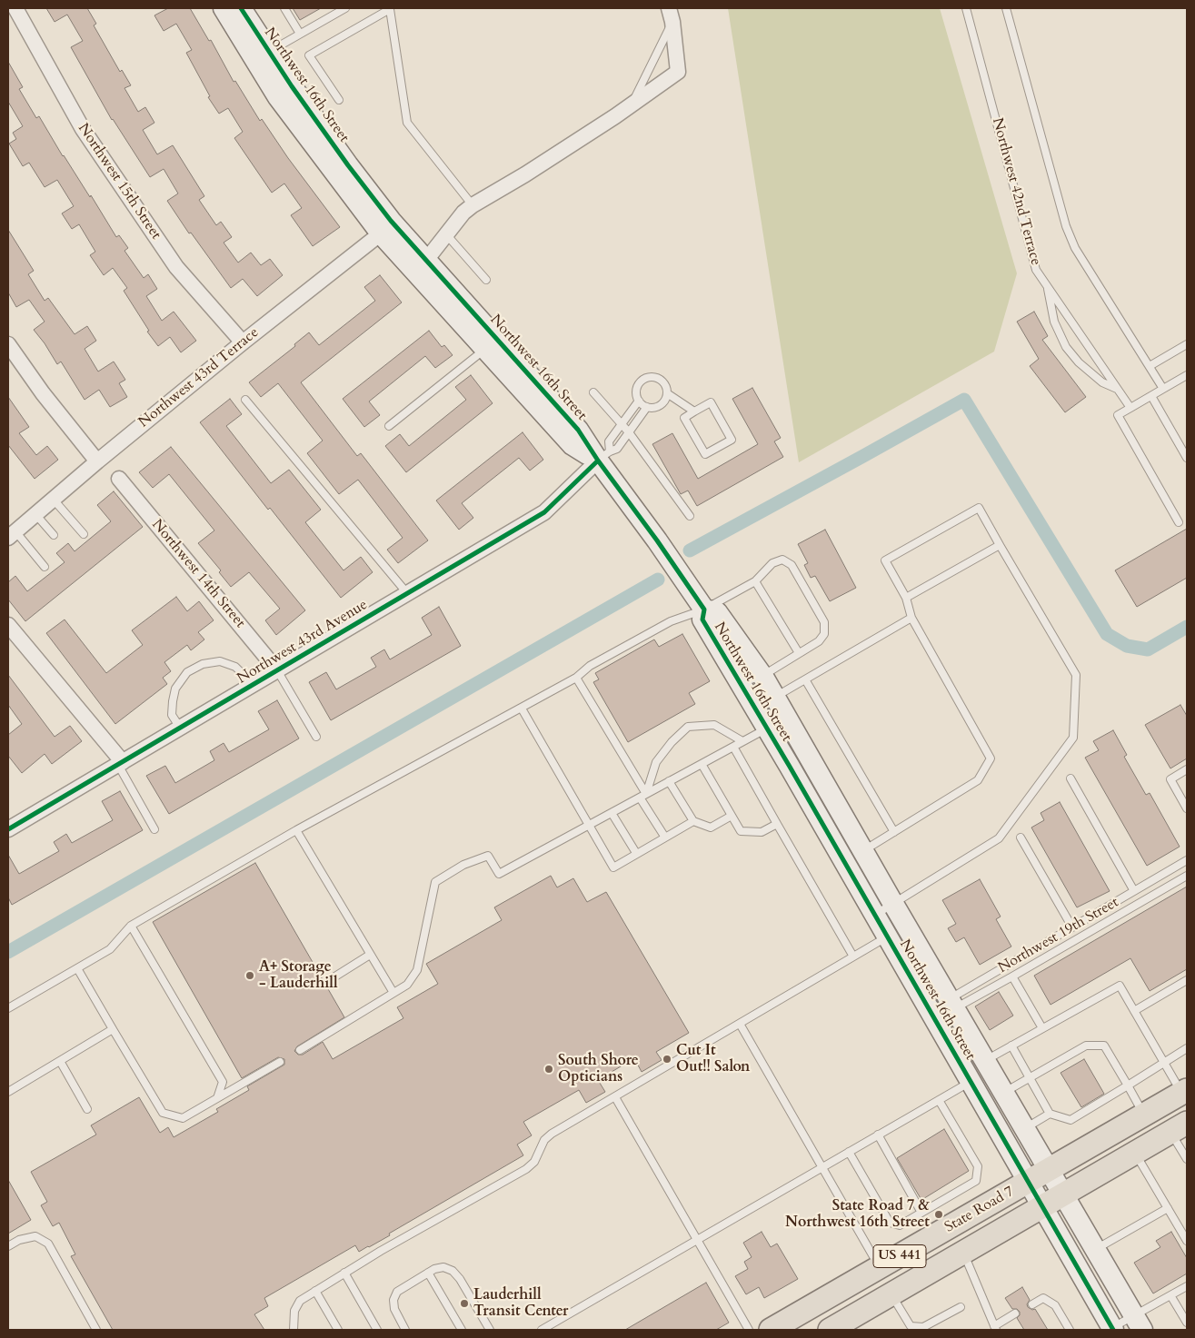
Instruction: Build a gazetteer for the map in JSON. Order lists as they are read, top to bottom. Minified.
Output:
{"streets":{"main road":["State Road 7","US 441"],"street":["Northwest 16th Street","Northwest 15th Street","Northwest 43rd Terrace","Northwest 14th Street","Northwest 43rd Avenue","Northwest 19th Street"],"lane":["Northwest 42nd Terrace"]},"crossings":[["Northwest 16th Street","Northwest 43rd Terrace"],["Northwest 16th Street","Northwest 43rd Avenue"],["Northwest 16th Street","Northwest 19th Street"],["Northwest 16th Street","State Road 7"],["Northwest 15th Street","Northwest 43rd Terrace"],["Northwest 14th Street","Northwest 43rd Avenue"]],"places":["A+ Storage - Lauderhill","Cut It Out!! Salon","South Shore Opticians","State Road 7 & Northwest 16th Street","Lauderhill Transit Center"]}
